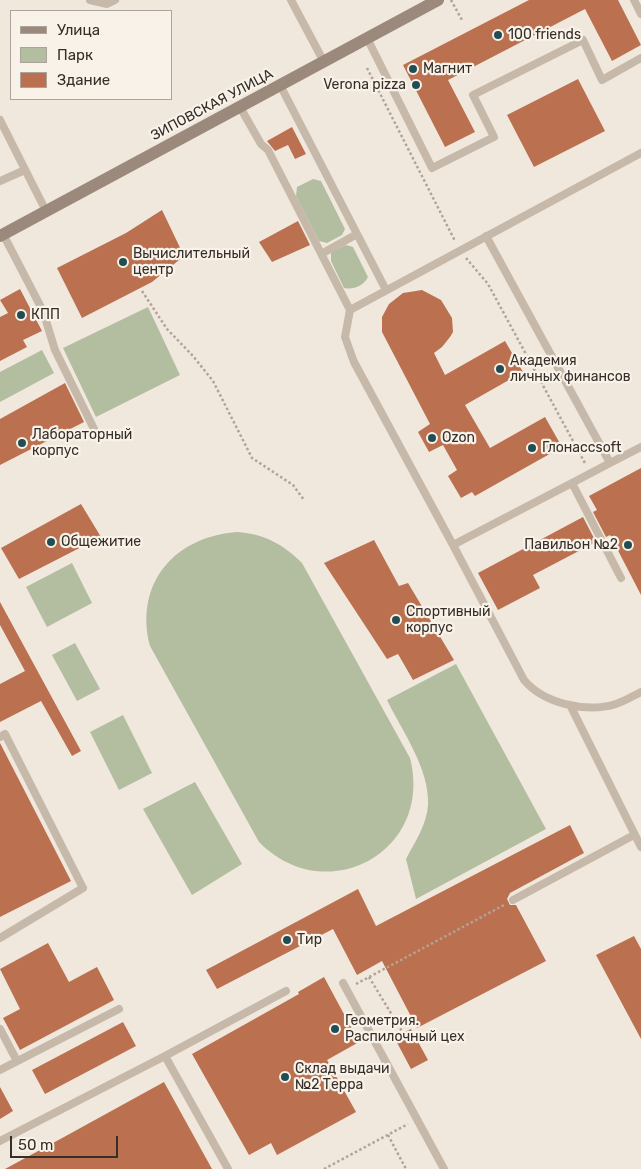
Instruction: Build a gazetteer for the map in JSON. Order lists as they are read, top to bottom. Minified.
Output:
{"streets":{"street":["ЗИПОВСКАЯ УЛИЦА"]},"places":["100 friends","Магнит","Verona pizza","Вычислительный центр","КПП","Академия личных финансов","Ozon","Лабораторный корпус","Глонассsoft","Общежитие","Павильон №2","Спортивный корпус","Тир","Геометрия. Распилочный цех","Склад выдачи №2 Терра"],"legend":["Улица","Парк","Здание"],"scale_bar":"50 m"}
